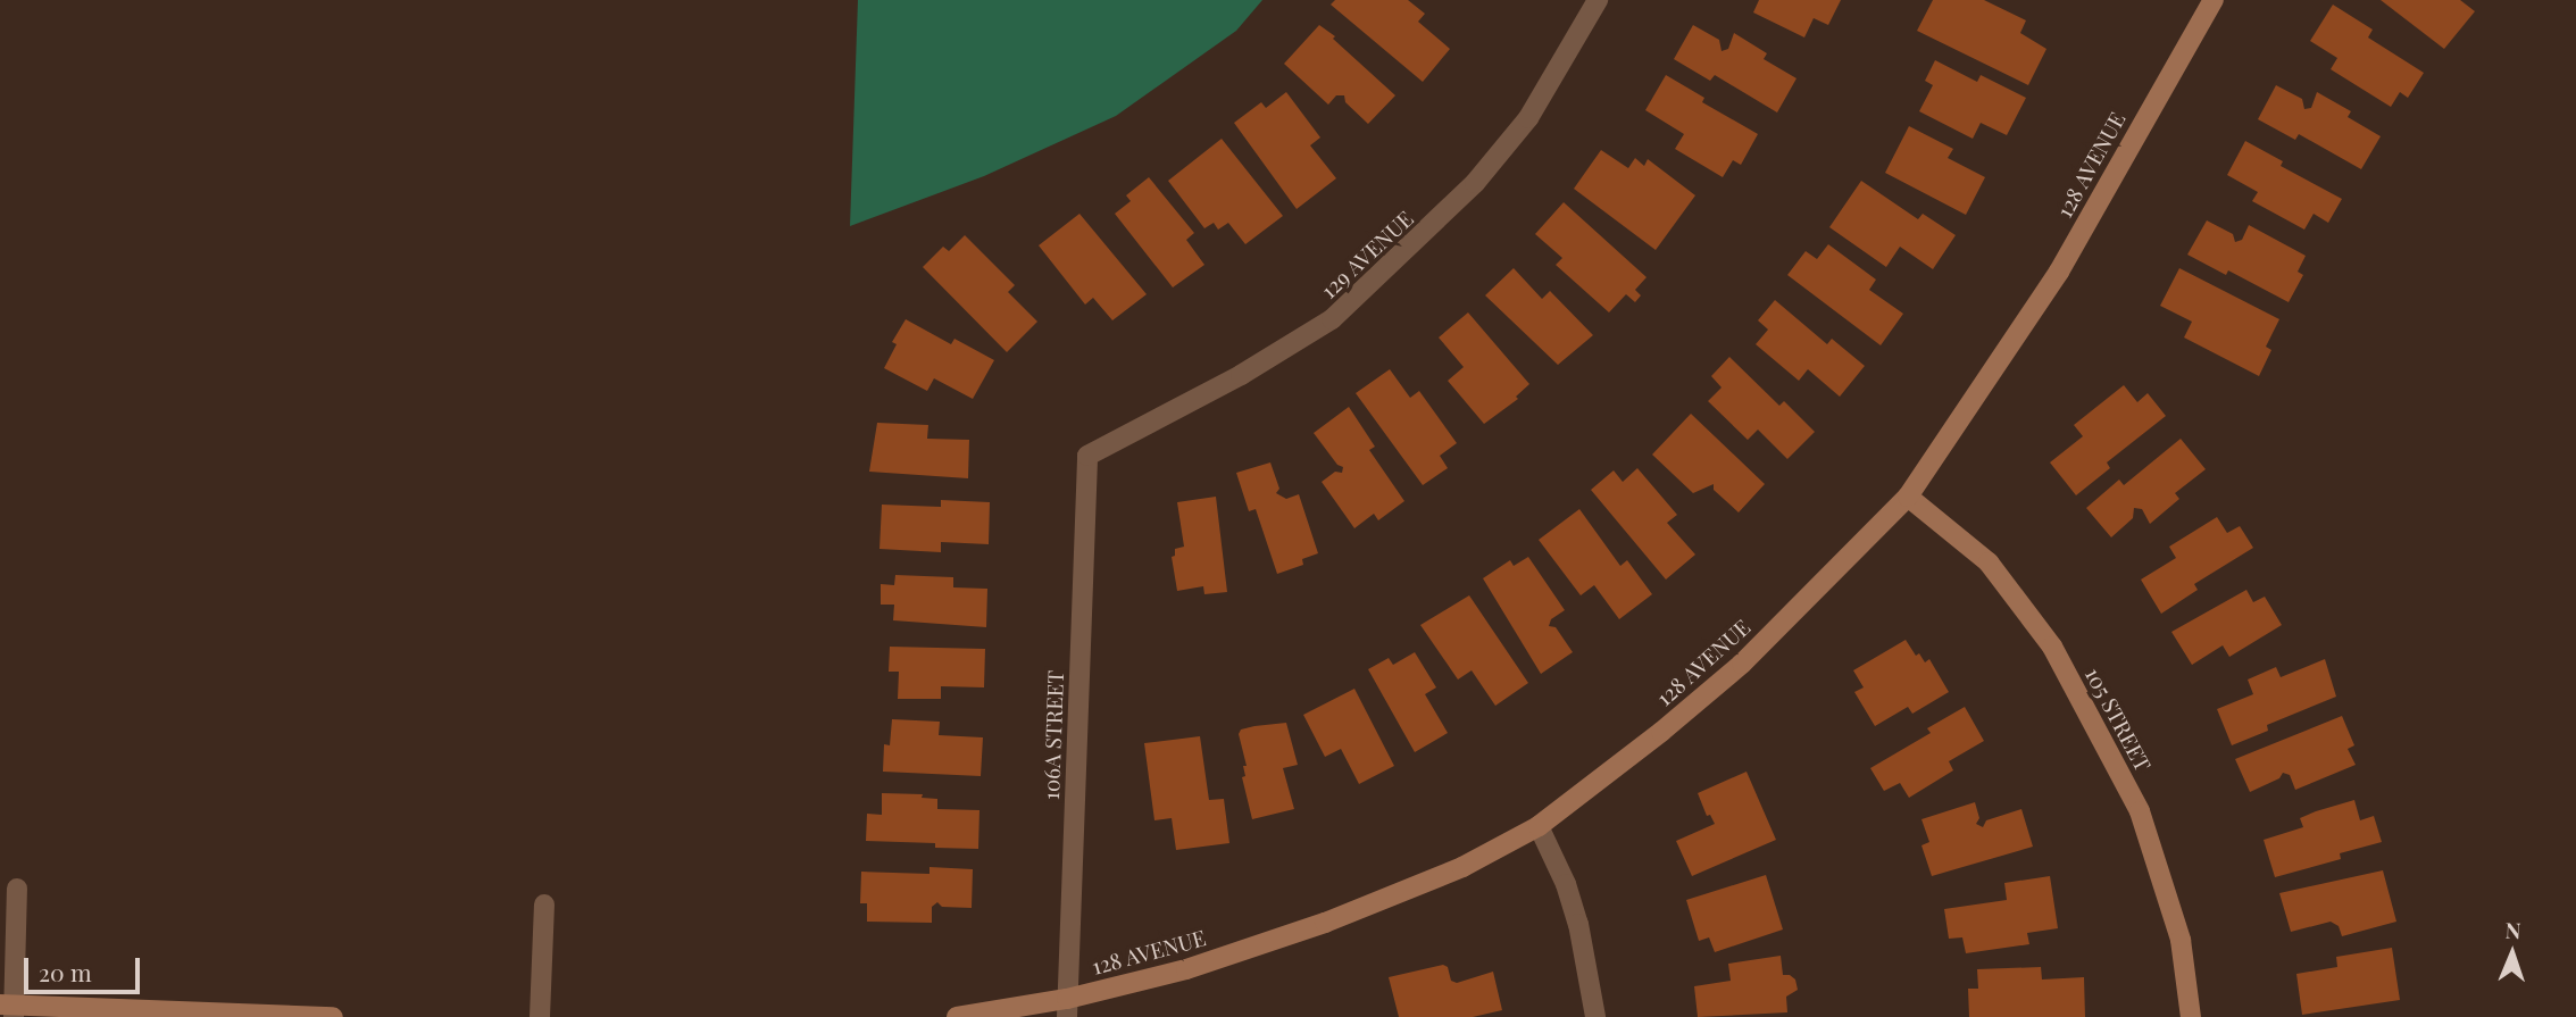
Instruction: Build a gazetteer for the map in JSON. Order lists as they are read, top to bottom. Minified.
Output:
{"streets":{"street":["128 AVENUE","129 AVENUE","105 STREET","106A STREET"]},"crossings":[["128 AVENUE","105 STREET"],["128 AVENUE","106A STREET"],["129 AVENUE","106A STREET"]],"scale_bar":"20 m","north":"top"}
